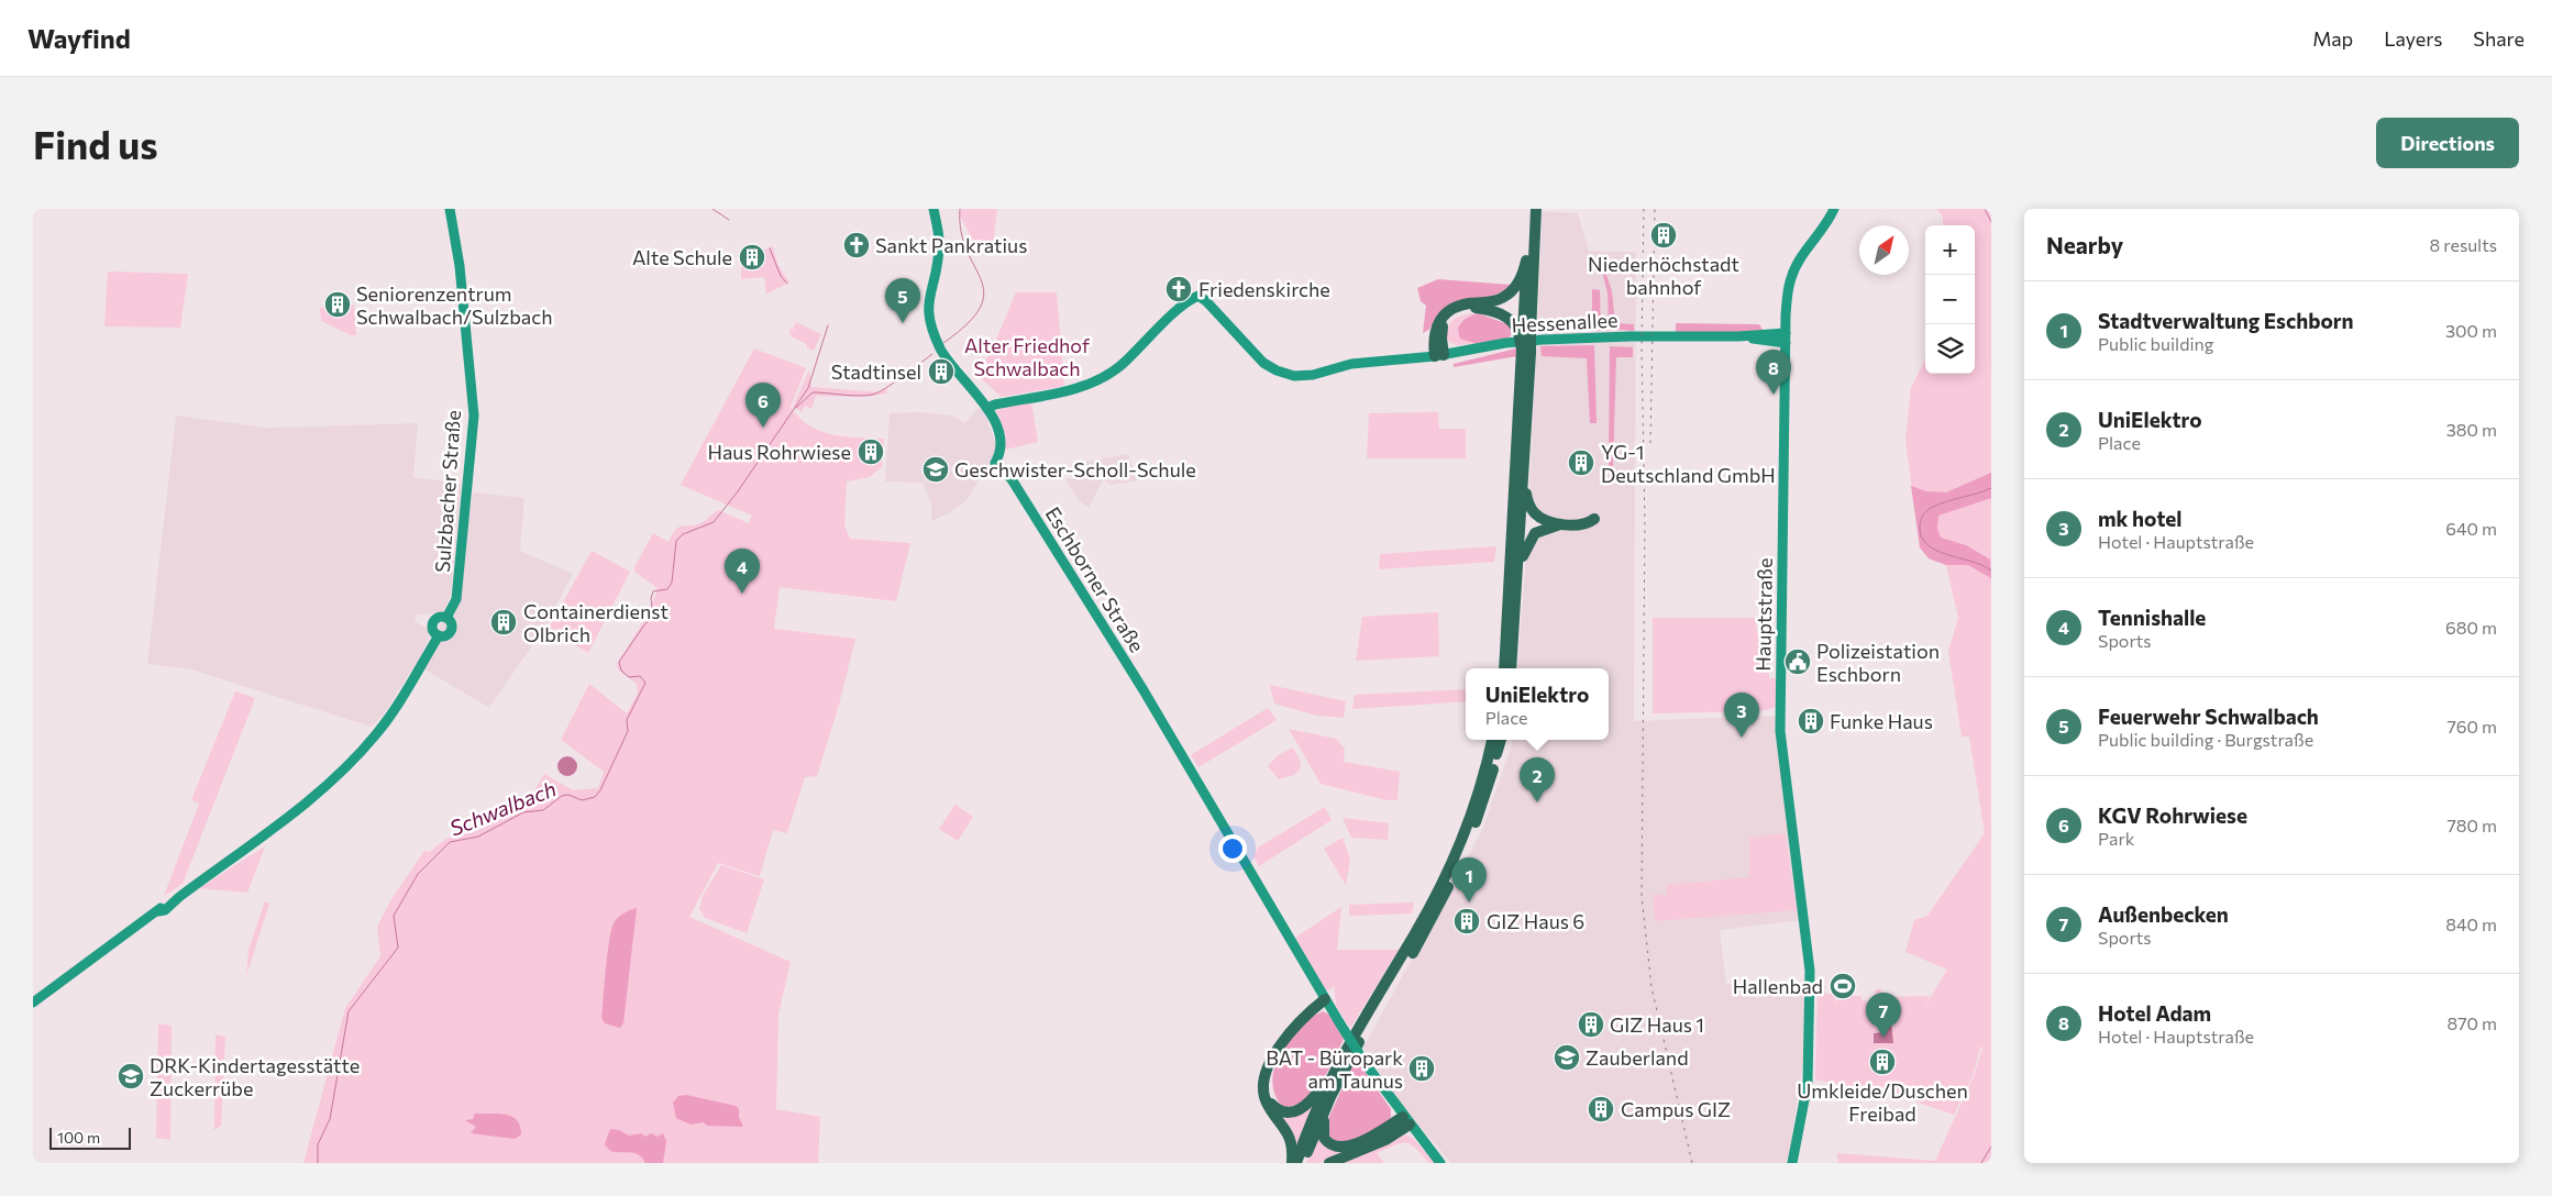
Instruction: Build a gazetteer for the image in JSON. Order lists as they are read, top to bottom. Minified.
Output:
{"streets":{"street":["Hessenallee","Sulzbacher Straße","Eschborner Straße","Hauptstraße"]},"crossings":[["Hessenallee","Eschborner Straße"],["Hessenallee","Hauptstraße"]],"water":["Schwalbach"],"parks":["Alter Friedhof Schwalbach"],"places":{"building":["Niederhöchstadt bahnhof","Alte Schule","Seniorenzentrum Schwalbach/Sulzbach","Stadtinsel","Haus Rohrwiese","YG-1 Deutschland GmbH","Containerdienst Olbrich","Funke Haus","GIZ Haus 6","GIZ Haus 1","Umkleide/Duschen Freibad","BAT - Büropark am Taunus","Campus GIZ"],"church":["Sankt Pankratius","Friedenskirche"],"school or university":["Geschwister-Scholl-Schule","Zauberland","DRK-Kindertagesstätte Zuckerrübe"],"public building":["Polizeistation Eschborn"],"sports":["Hallenbad"]},"scale_bar":"100 m","north":"top right","page":{"header":"Wayfind","nav":["Map","Layers","Share"],"buttons":"Directions","title":"Find us","heading":["Nearby","8 results"],"map_buttons":["+","−"],"pins":["5","8","6","4","3","2","1","7"],"list":[{"mark":"1","name":"Stadtverwaltung Eschborn","note":"Public building","value":"300 m"},{"mark":"2","name":"UniElektro","note":"Place","value":"380 m"},{"mark":"3","name":"mk hotel","note":"Hotel · Hauptstraße","value":"640 m"},{"mark":"4","name":"Tennishalle","note":"Sports","value":"680 m"},{"mark":"5","name":"Feuerwehr Schwalbach","note":"Public building · Burgstraße","value":"760 m"},{"mark":"6","name":"KGV Rohrwiese","note":"Park","value":"780 m"},{"mark":"7","name":"Außenbecken","note":"Sports","value":"840 m"},{"mark":"8","name":"Hotel Adam","note":"Hotel · Hauptstraße","value":"870 m"}],"popup":["UniElektro","Place"],"scale":"100 m"}}
